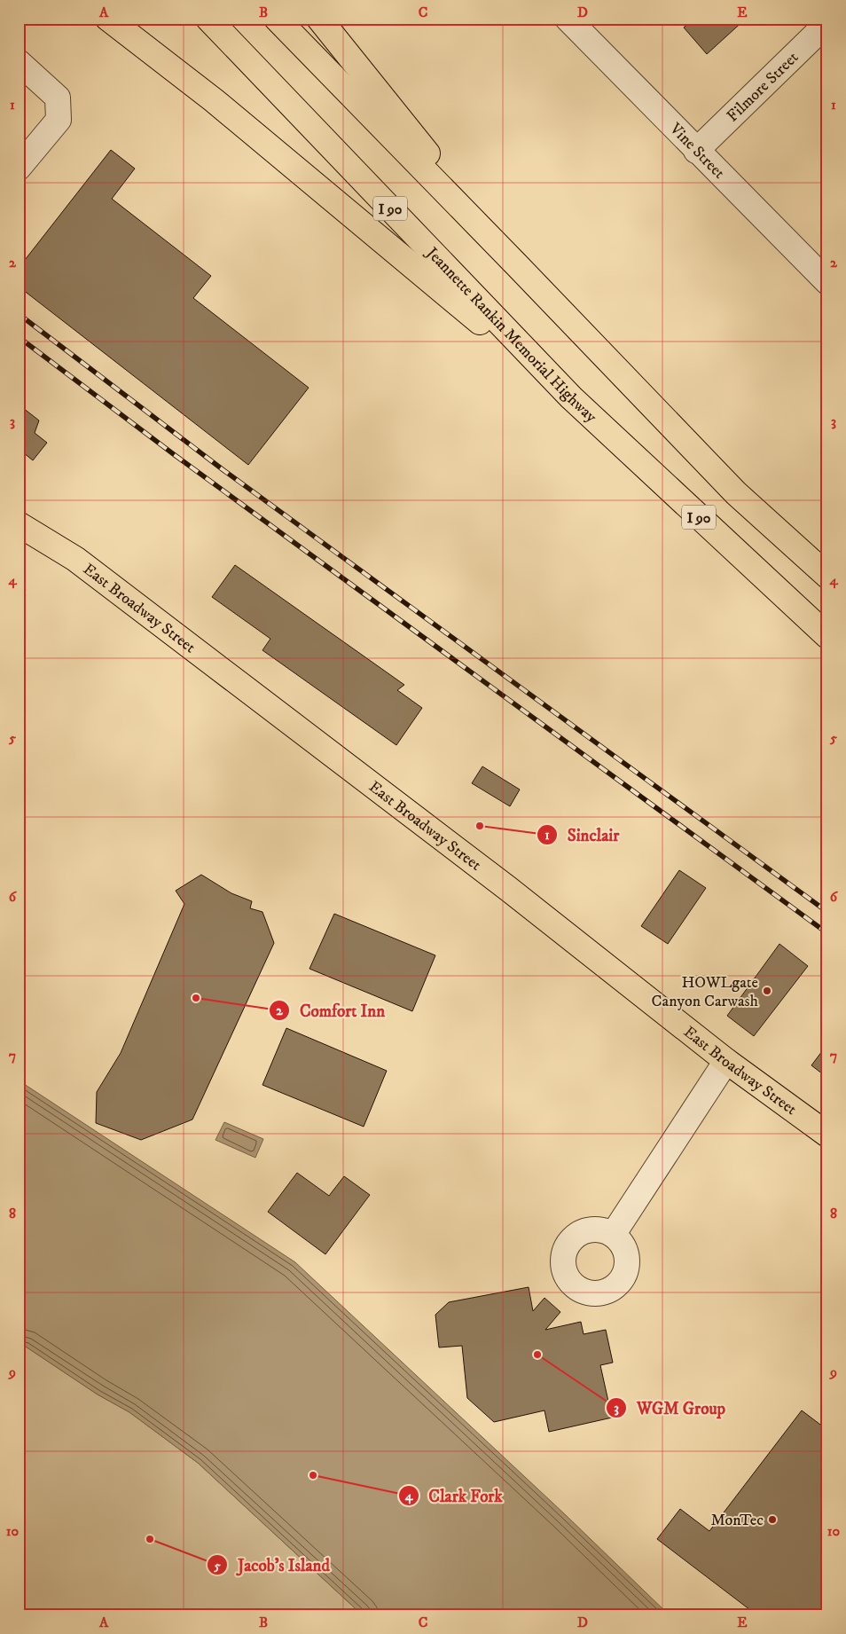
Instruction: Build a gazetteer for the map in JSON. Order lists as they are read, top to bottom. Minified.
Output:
{"streets":{"main road":["I 90","Jeannette Rankin Memorial Highway","East Broadway Street"],"street":["Filmore Street","Vine Street"]},"crossings":[["Filmore Street","Vine Street"]],"places":["Sinclair","HOWLgate Canyon Carwash","Comfort Inn","WGM Group","Clark Fork","MonTec","Jacob's Island"],"grid":{"columns":["A","B","C","D","E"],"rows":["1","2","3","4","5","6","7","8","9","10"]}}
